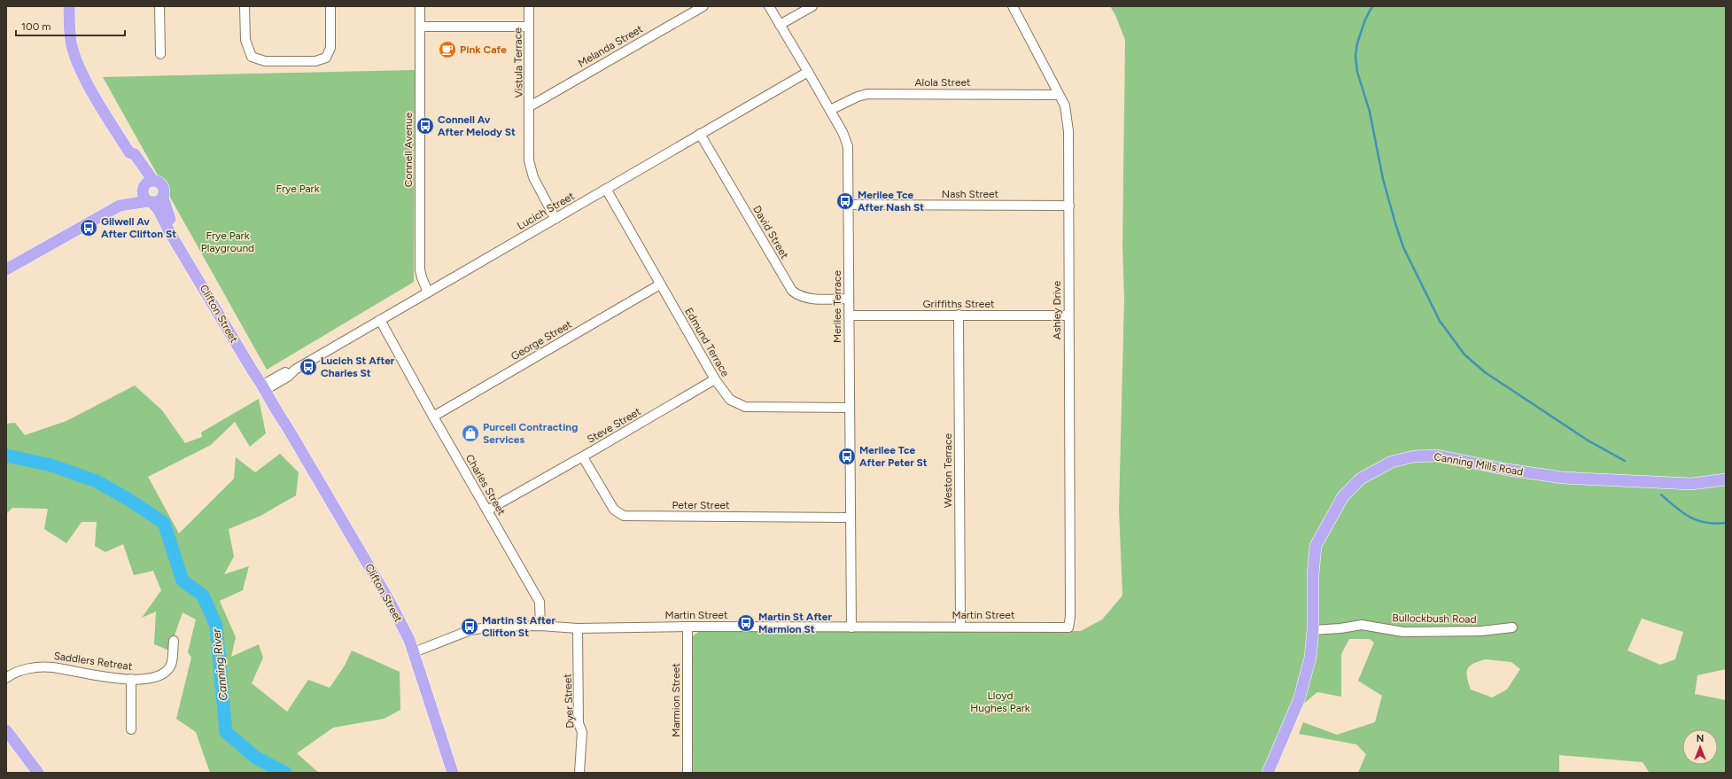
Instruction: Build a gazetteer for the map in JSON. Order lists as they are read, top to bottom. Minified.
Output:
{"streets":{"main road":["Clifton Street","Canning Mills Road"],"street":["Melanda Street","Vistula Terrace","Alola Street","Connell Avenue","Nash Street","Lucich Street","David Street","Griffiths Street","Merilee Terrace","Ashley Drive","George Street","Edmund Terrace","Steve Street","Weston Terrace","Charles Street","Peter Street","Martin Street","Bullockbush Road","Saddlers Retreat","Marmion Street","Dyer Street"]},"crossings":[["Melanda Street","Vistula Terrace"],["Vistula Terrace","Lucich Street"],["Alola Street","Merilee Terrace"],["Alola Street","Ashley Drive"],["Connell Avenue","Lucich Street"],["Nash Street","Merilee Terrace"],["Nash Street","Ashley Drive"],["Lucich Street","David Street"],["Lucich Street","Merilee Terrace"],["Lucich Street","Clifton Street"],["Lucich Street","Edmund Terrace"],["Lucich Street","Charles Street"],["David Street","Merilee Terrace"],["Griffiths Street","Merilee Terrace"],["Griffiths Street","Ashley Drive"],["Griffiths Street","Weston Terrace"],["Merilee Terrace","Edmund Terrace"],["Merilee Terrace","Peter Street"],["Merilee Terrace","Martin Street"],["Ashley Drive","Martin Street"],["Clifton Street","Martin Street"],["George Street","Edmund Terrace"],["George Street","Charles Street"],["Edmund Terrace","Steve Street"],["Steve Street","Charles Street"],["Steve Street","Peter Street"],["Canning Mills Road","Bullockbush Road"],["Weston Terrace","Martin Street"],["Charles Street","Martin Street"],["Martin Street","Marmion Street"],["Martin Street","Dyer Street"]],"water":["Canning River"],"parks":["Frye Park","Frye Park Playground","Lloyd Hughes Park"],"places":{"cafe":["Pink Cafe"],"bus stop":["Connell Av After Melody St","Merilee Tce After Nash St","Gilwell Av After Clifton St","Lucich St After Charles St","Merilee Tce After Peter St","Martin St After Marmion St","Martin St After Clifton St"],"shop":["Purcell Contracting Services"]},"scale_bar":"100 m","north":"top"}
